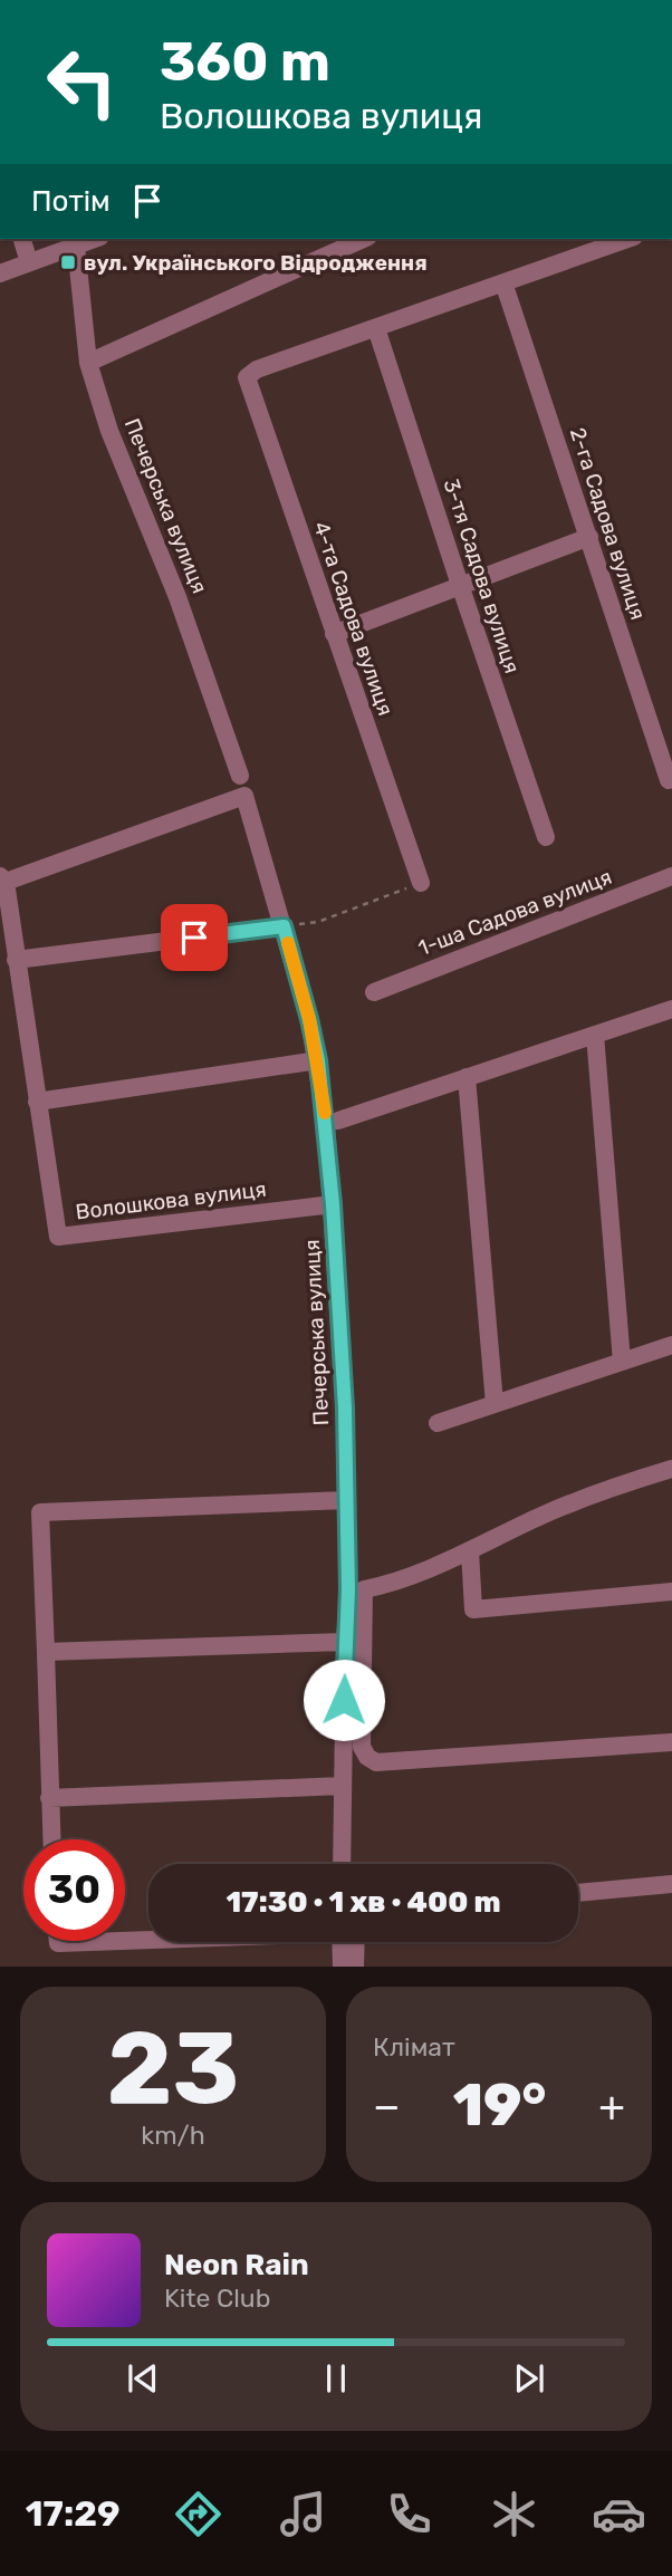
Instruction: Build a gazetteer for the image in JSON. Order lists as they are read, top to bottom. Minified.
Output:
{"streets":{"street":["Печерська вулиця","2-га Садова вулиця","3-тя Садова вулиця","4-та Садова вулиця","1-ша Садова вулиця","Волошкова вулиця"]},"crossings":[["Печерська вулиця","Волошкова вулиця"],["3-тя Садова вулиця","4-та Садова вулиця"]],"places":{"transit":["вул. Українського Відродження"]},"page":{"turn":["360 m","Волошкова вулиця"],"then":"Потім","limit":"30","trip":"17:30 · 1 хв · 400 m","tile":[["23","km/h"],"Клімат"],"heat":["−","19°","+"],"song":["Neon Rain","Kite Club"],"tabs":"17:29"}}
